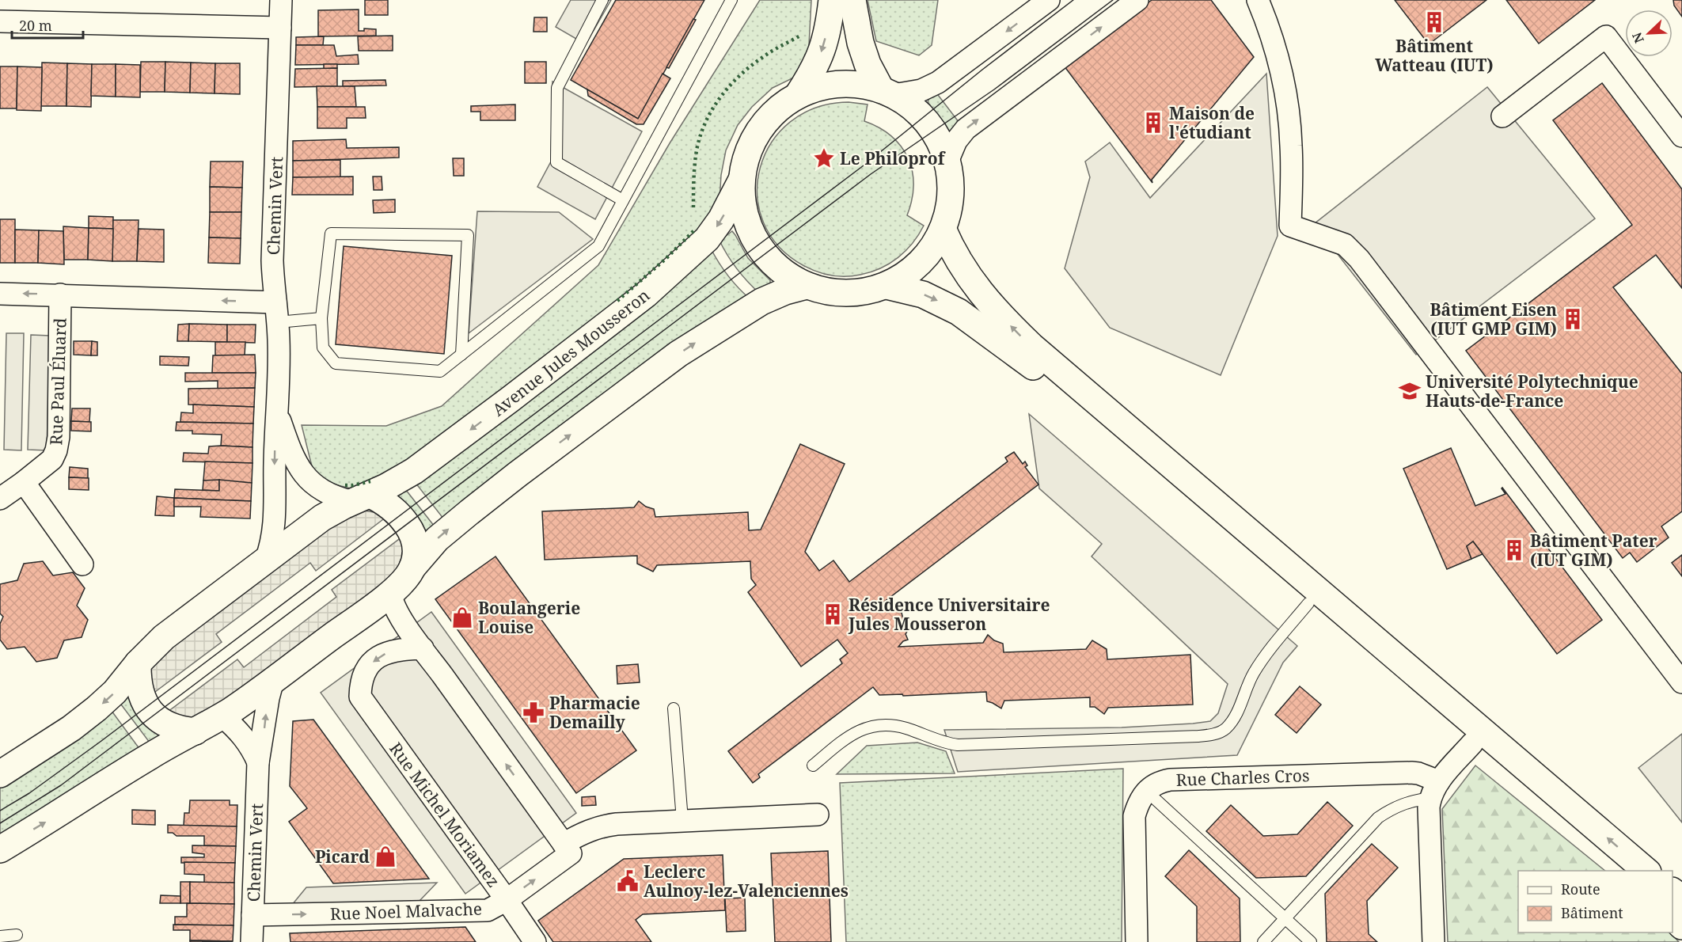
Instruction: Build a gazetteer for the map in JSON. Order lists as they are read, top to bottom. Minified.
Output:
{"streets":{"main road":["Avenue Jules Mousseron"],"street":["Chemin Vert","Rue Paul Éluard","Rue Charles Cros","Rue Michel Moriamez","Rue Noel Malvache"]},"crossings":[["Chemin Vert","Avenue Jules Mousseron"],["Chemin Vert","Rue Paul Éluard"],["Chemin Vert","Rue Noel Malvache"],["Rue Michel Moriamez","Rue Noel Malvache"]],"one_way":["Rue Paul Éluard","Rue Noel Malvache"],"places":{"building":["Bâtiment Watteau (IUT)","Maison de l'étudiant","Bâtiment Eisen (IUT GMP GIM)","Bâtiment Pater (IUT GIM)","Résidence Universitaire Jules Mousseron"],"place":["Le Philoprof"],"school or university":["Université Polytechnique Hauts-de-France"],"shop":["Boulangerie Louise","Picard"],"pharmacy":["Pharmacie Demailly"],"public building":["Leclerc Aulnoy-lez-Valenciennes"]},"legend":["Route","Bâtiment"],"scale_bar":"20 m","north":"bottom left"}
